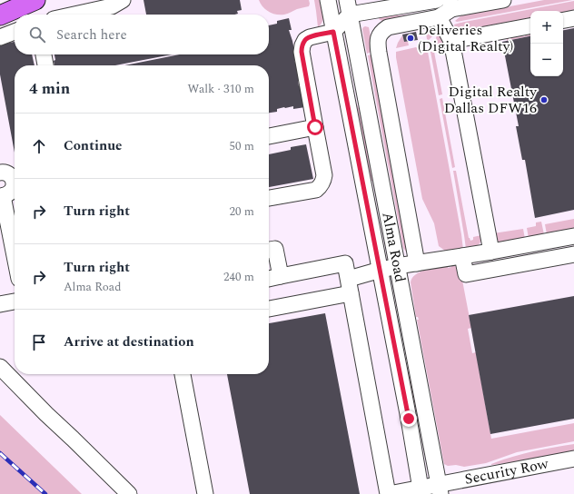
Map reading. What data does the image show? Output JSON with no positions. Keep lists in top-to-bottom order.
{
  "streets": {
    "street": ["Alma Road", "Security Row"]
  },
  "crossings": [
    ["Alma Road", "Security Row"]
  ],
  "places": ["Deliveries (Digital Realty)", "Digital Realty Dallas DFW16"],
  "page": {
    "map_buttons": ["+", "−"],
    "search": "Search here",
    "heading": ["4 min", "Walk · 310 m"],
    "list": [
      ["Continue", "50 m"],
      ["Turn right", "20 m"],
      ["Turn right", "Alma Road", "240 m"],
      "Arrive at destination"
    ]
  }
}
